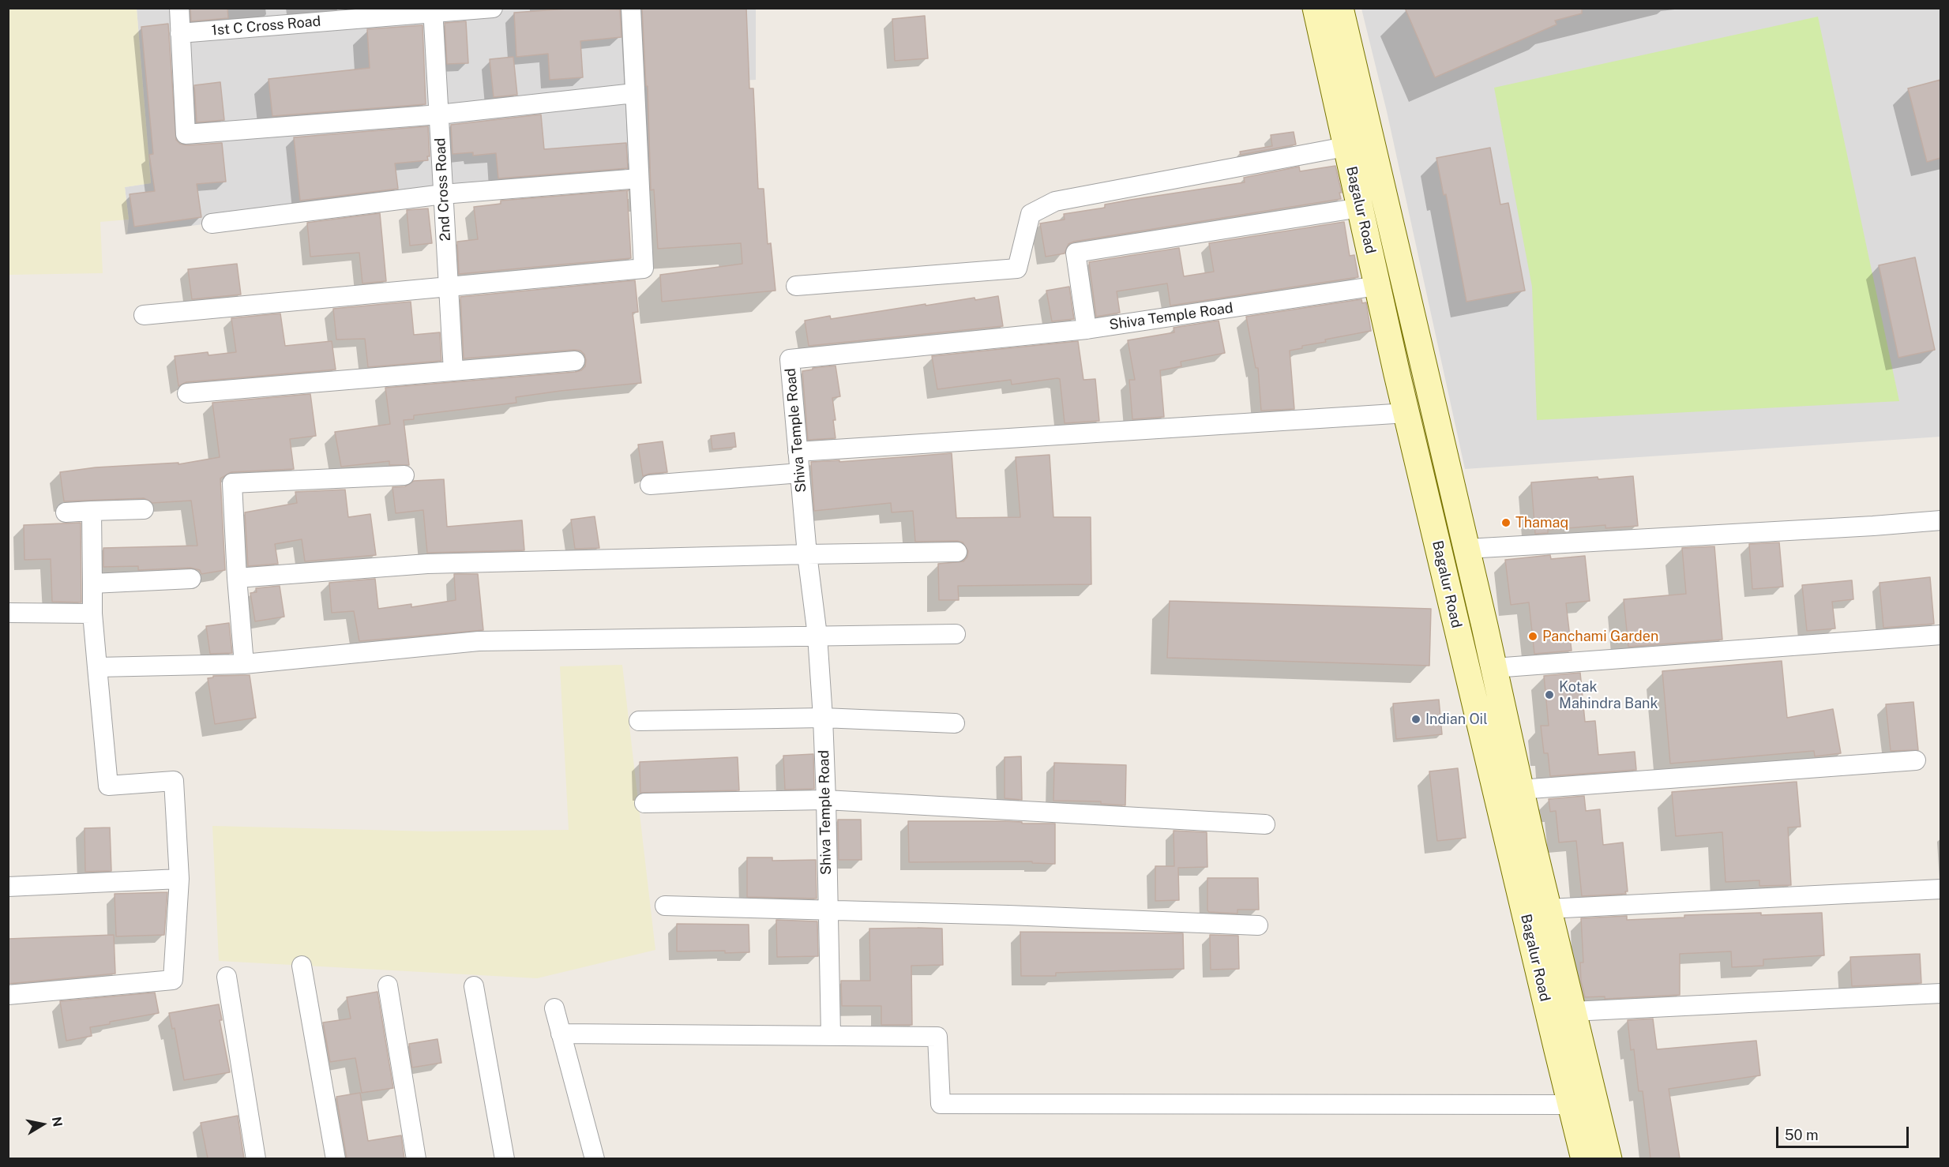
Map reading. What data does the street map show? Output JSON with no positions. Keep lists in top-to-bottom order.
{
  "streets": {
    "main road": ["Bagalur Road"],
    "street": ["1st C Cross Road", "2nd Cross Road", "Shiva Temple Road"]
  },
  "crossings": [
    ["1st C Cross Road", "2nd Cross Road"],
    ["Bagalur Road", "Shiva Temple Road"]
  ],
  "places": [
    "Thamaq",
    "Panchami Garden",
    "Kotak Mahindra Bank",
    "Indian Oil"
  ],
  "scale_bar": "50 m",
  "north": "right"
}
